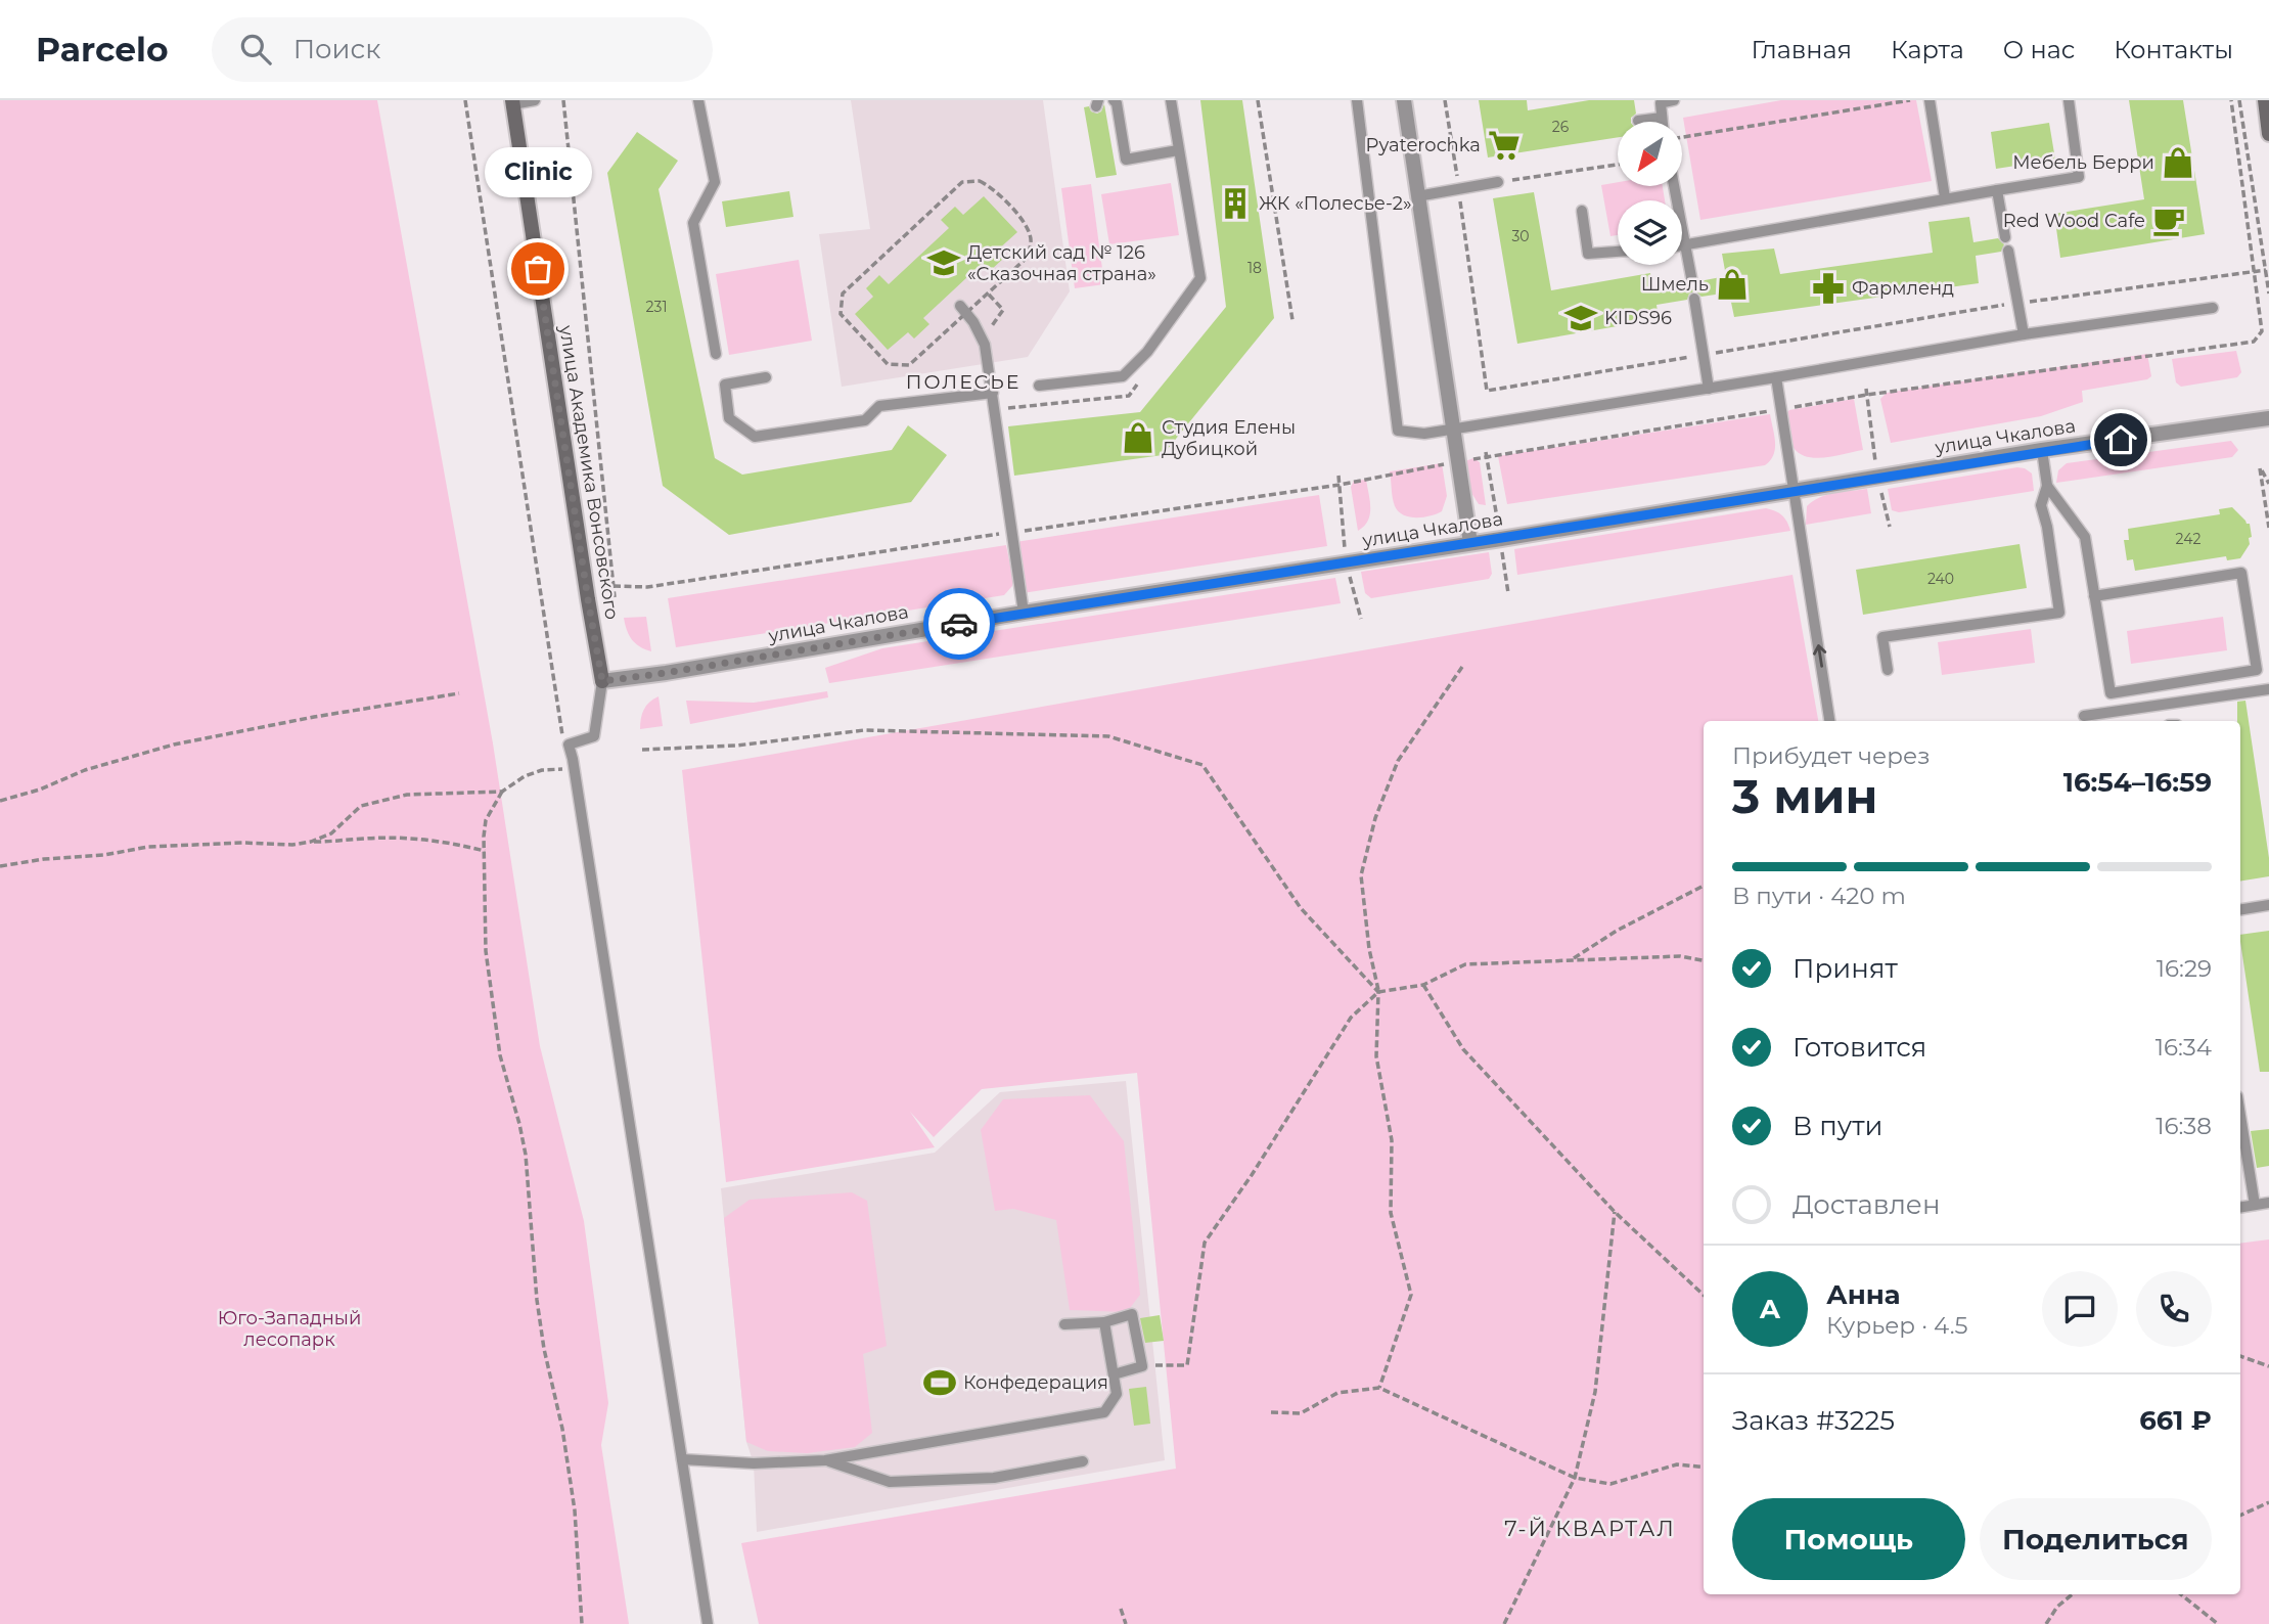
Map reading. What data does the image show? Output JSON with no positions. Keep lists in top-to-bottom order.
{
  "streets": {
    "street": ["улица Чкалова", "улица Академика Вонсовского"]
  },
  "crossings": [
    ["улица Чкалова", "улица Академика Вонсовского"]
  ],
  "districts": ["ПОЛЕСЬЕ", "7-Й КВАРТАЛ"],
  "parks": ["Юго-Западный лесопарк"],
  "places": {
    "supermarket": ["Pyaterochka"],
    "shop": ["Мебель Берри", "Шмель", "Студия Елены Дубицкой"],
    "building": ["ЖК «Полесье-2»"],
    "cafe": ["Red Wood Cafe"],
    "school or university": ["Детский сад № 126 «Сказочная страна»", "KIDS96"],
    "other": ["Clinic"],
    "pharmacy": ["Фармленд"],
    "sports": ["Конфедерация"]
  },
  "house_numbers": [
    "26",
    "30",
    "18",
    "231",
    "242",
    "240"
  ],
  "north": "bottom left",
  "page": {
    "header": "Parcelo",
    "search": "Поиск",
    "nav": [
      "Главная",
      "Карта",
      "О нас",
      "Контакты"
    ],
    "bubble": "Clinic",
    "heading": ["3 мин", "Прибудет через", "16:54–16:59"],
    "panel": [
      "Анна",
      "Курьер · 4.5",
      "Заказ #3225",
      "661 ₽"
    ],
    "bar": "В пути · 420 m",
    "list": [
      ["Принят", "16:29"],
      ["Готовится", "16:34"],
      ["В пути", "16:38"],
      "Доставлен"
    ],
    "round": "А",
    "buttons": ["Помощь", "Поделиться"]
  }
}
